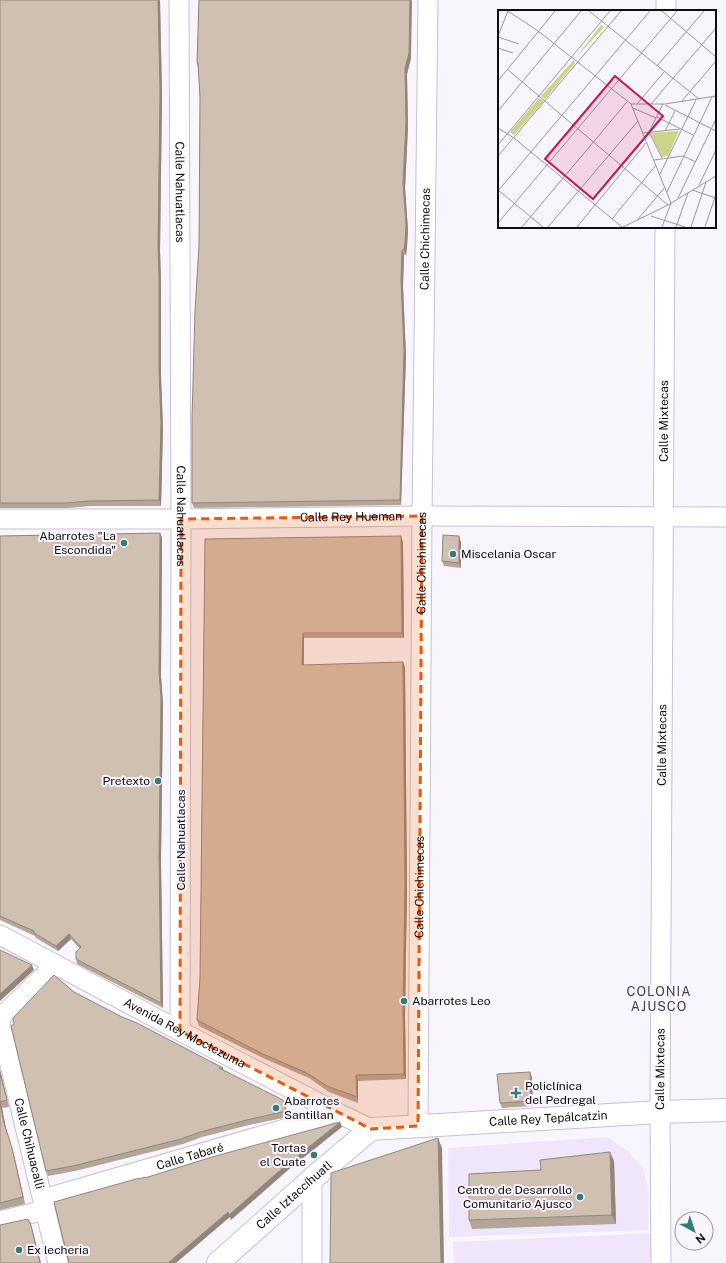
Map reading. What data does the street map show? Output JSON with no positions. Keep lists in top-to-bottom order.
{
  "streets": {
    "street": [
      "Calle Nahuatlacas",
      "Calle Chichimecas",
      "Calle Mixtecas",
      "Calle Rey Hueman",
      "Avenida Rey Moctezuma",
      "Calle Rey Tepálcatzin",
      "Calle Chihuacalli",
      "Calle Tabaré",
      "Calle Iztaccíhuatl"
    ]
  },
  "crossings": [
    ["Calle Nahuatlacas", "Calle Rey Hueman"],
    ["Calle Nahuatlacas", "Avenida Rey Moctezuma"],
    ["Calle Chichimecas", "Calle Rey Hueman"],
    ["Calle Chichimecas", "Calle Rey Tepálcatzin"],
    ["Calle Mixtecas", "Calle Rey Hueman"],
    ["Calle Mixtecas", "Calle Rey Tepálcatzin"],
    ["Avenida Rey Moctezuma", "Calle Rey Tepálcatzin"],
    ["Avenida Rey Moctezuma", "Calle Tabaré"],
    ["Avenida Rey Moctezuma", "Calle Iztaccíhuatl"],
    ["Calle Rey Tepálcatzin", "Calle Iztaccíhuatl"],
    ["Calle Chihuacalli", "Calle Tabaré"]
  ],
  "districts": ["COLONIA AJUSCO"],
  "places": {
    "other": [
      "Abarrotes \"La Escondida\"",
      "Miscelania Oscar",
      "Pretexto",
      "Abarrotes Leo",
      "Abarrotes Santillan",
      "Tortas el Cuate",
      "Centro de Desarrollo Comunitario Ajusco",
      "Ex lecheria"
    ],
    "health": ["Policlínica del Pedregal"]
  },
  "north": "bottom right"
}
